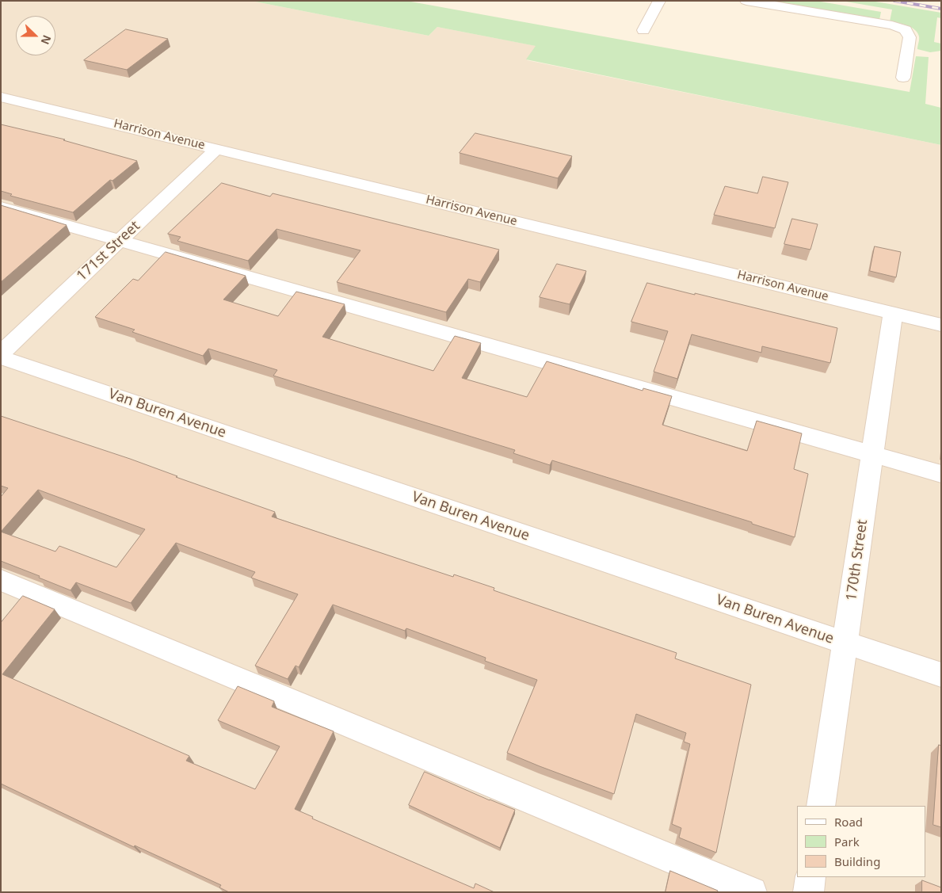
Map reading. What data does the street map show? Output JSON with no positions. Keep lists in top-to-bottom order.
{
  "streets": {
    "street": [
      "Harrison Avenue",
      "171st Street",
      "Van Buren Avenue",
      "170th Street"
    ]
  },
  "crossings": [
    ["Harrison Avenue", "171st Street"],
    ["Harrison Avenue", "170th Street"],
    ["Van Buren Avenue", "170th Street"]
  ],
  "legend": ["Road", "Park", "Building"],
  "north": "right"
}
